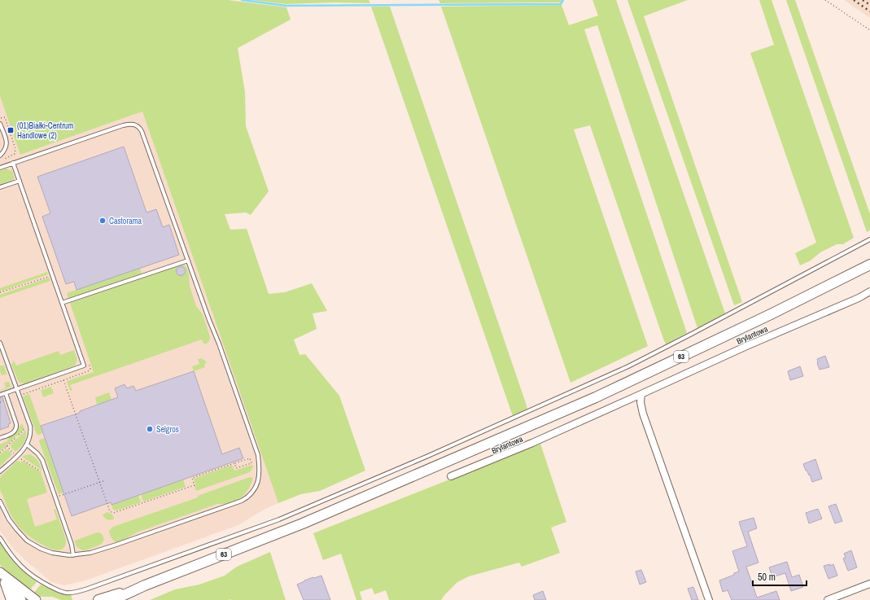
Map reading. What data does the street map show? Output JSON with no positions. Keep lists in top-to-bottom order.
{
  "streets": {
    "main road": ["63"],
    "street": ["Brylantowa"]
  },
  "places": {
    "transit": ["(01)Białki-Centrum Handlowe (2)"],
    "other": ["Castorama", "Selgros"]
  },
  "scale_bar": "50 m"
}
